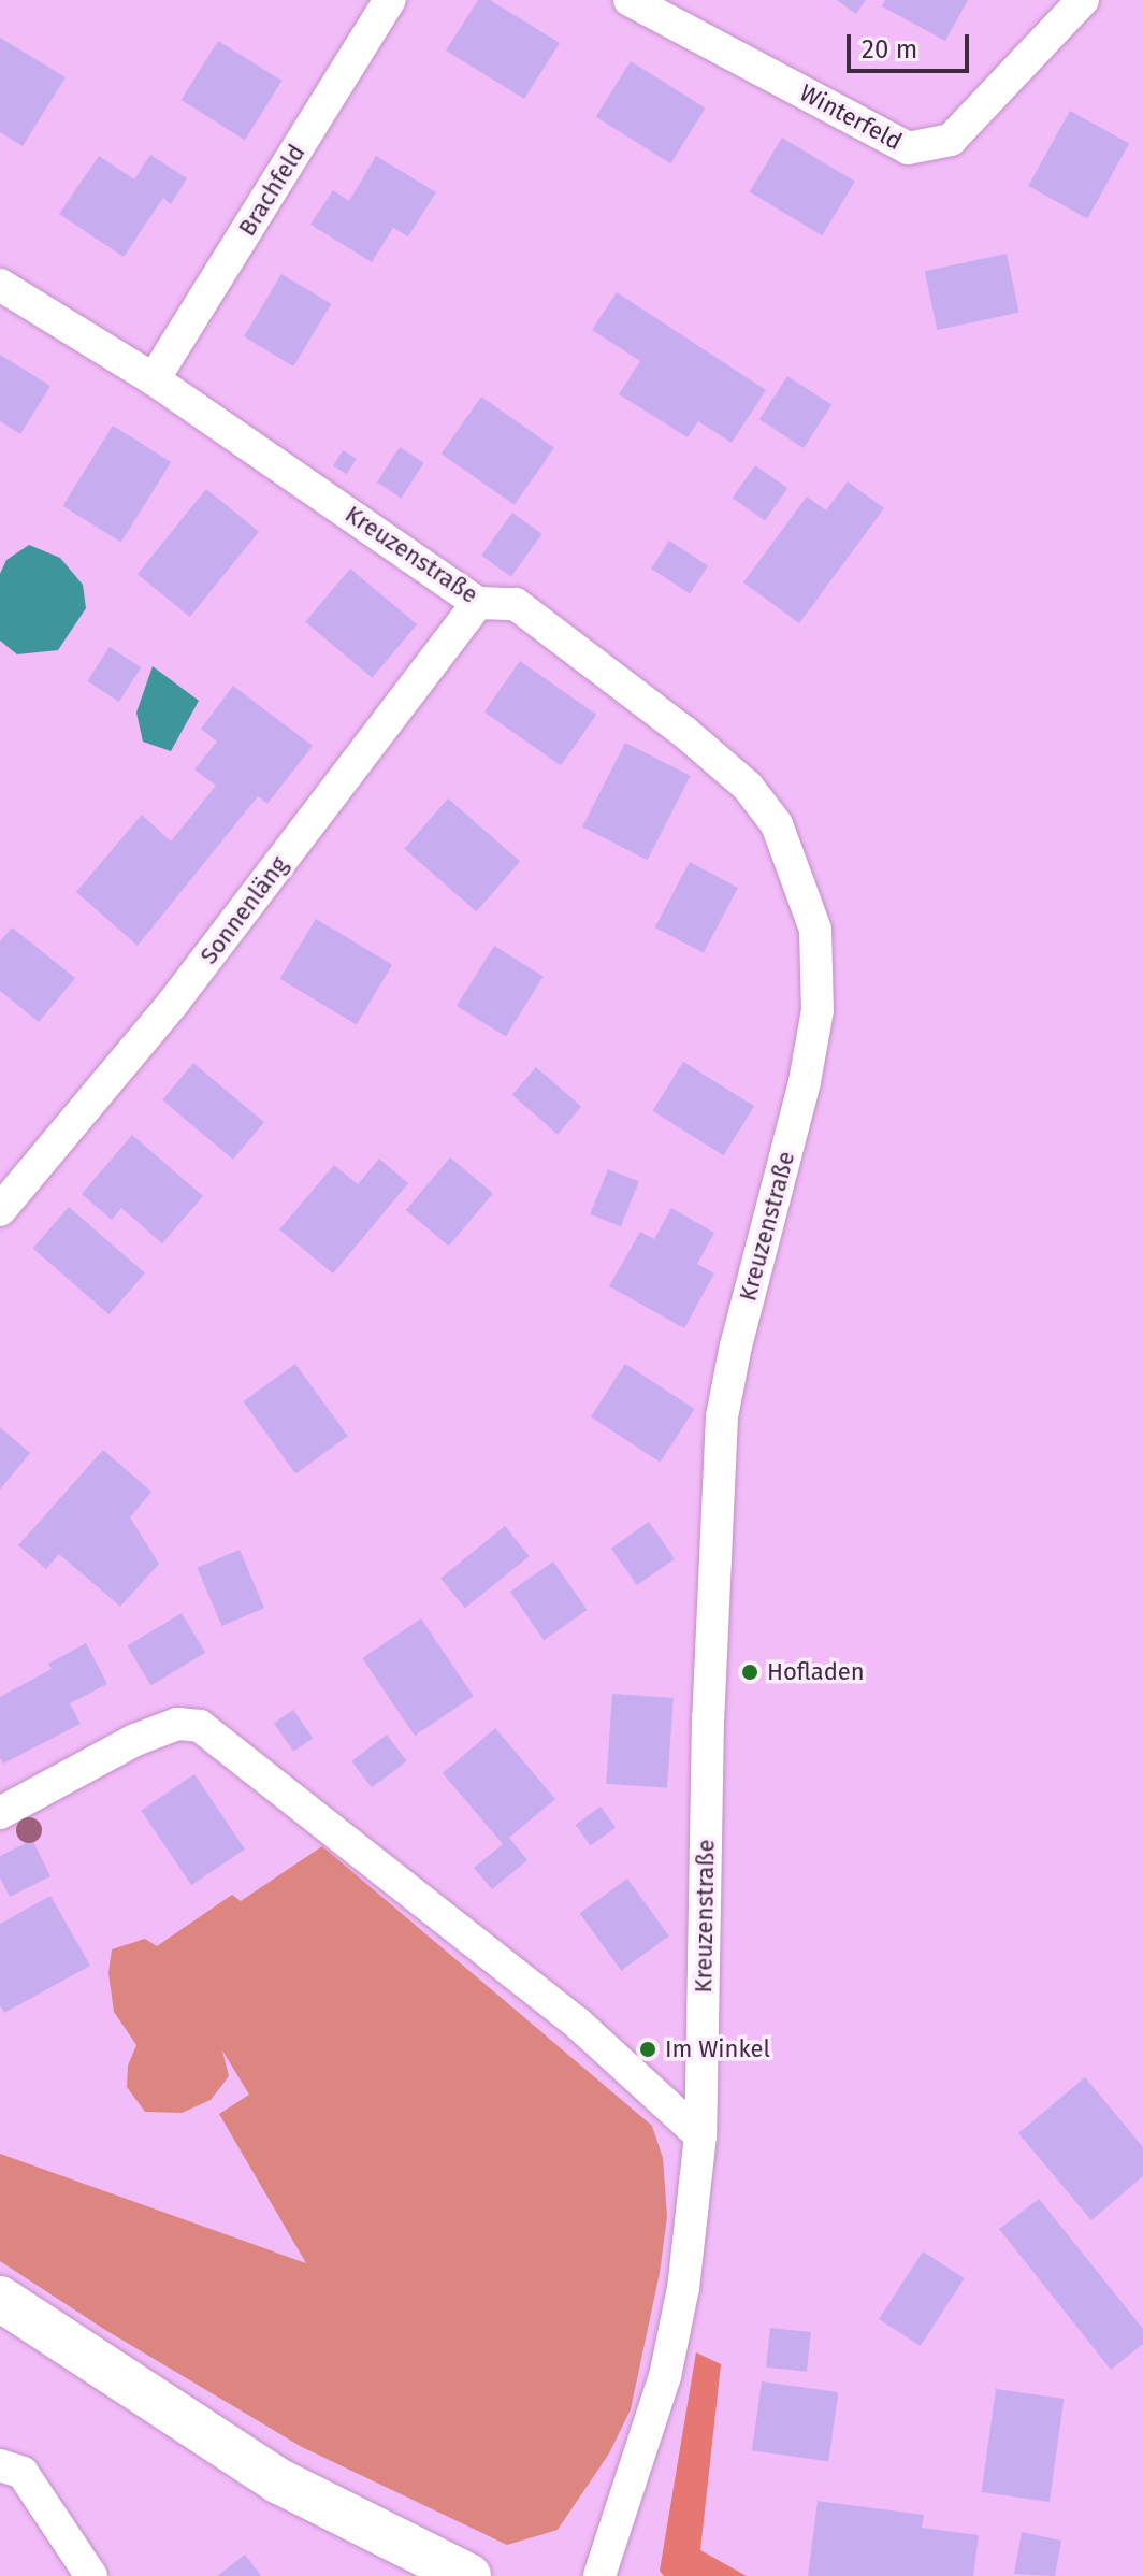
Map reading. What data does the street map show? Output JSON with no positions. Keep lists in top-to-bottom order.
{
  "streets": {
    "street": [
      "Winterfeld",
      "Brachfeld",
      "Kreuzenstraße",
      "Sonnenläng"
    ]
  },
  "crossings": [
    ["Brachfeld", "Kreuzenstraße"],
    ["Kreuzenstraße", "Sonnenläng"]
  ],
  "places": ["Hofladen", "Im Winkel"],
  "scale_bar": "20 m"
}
